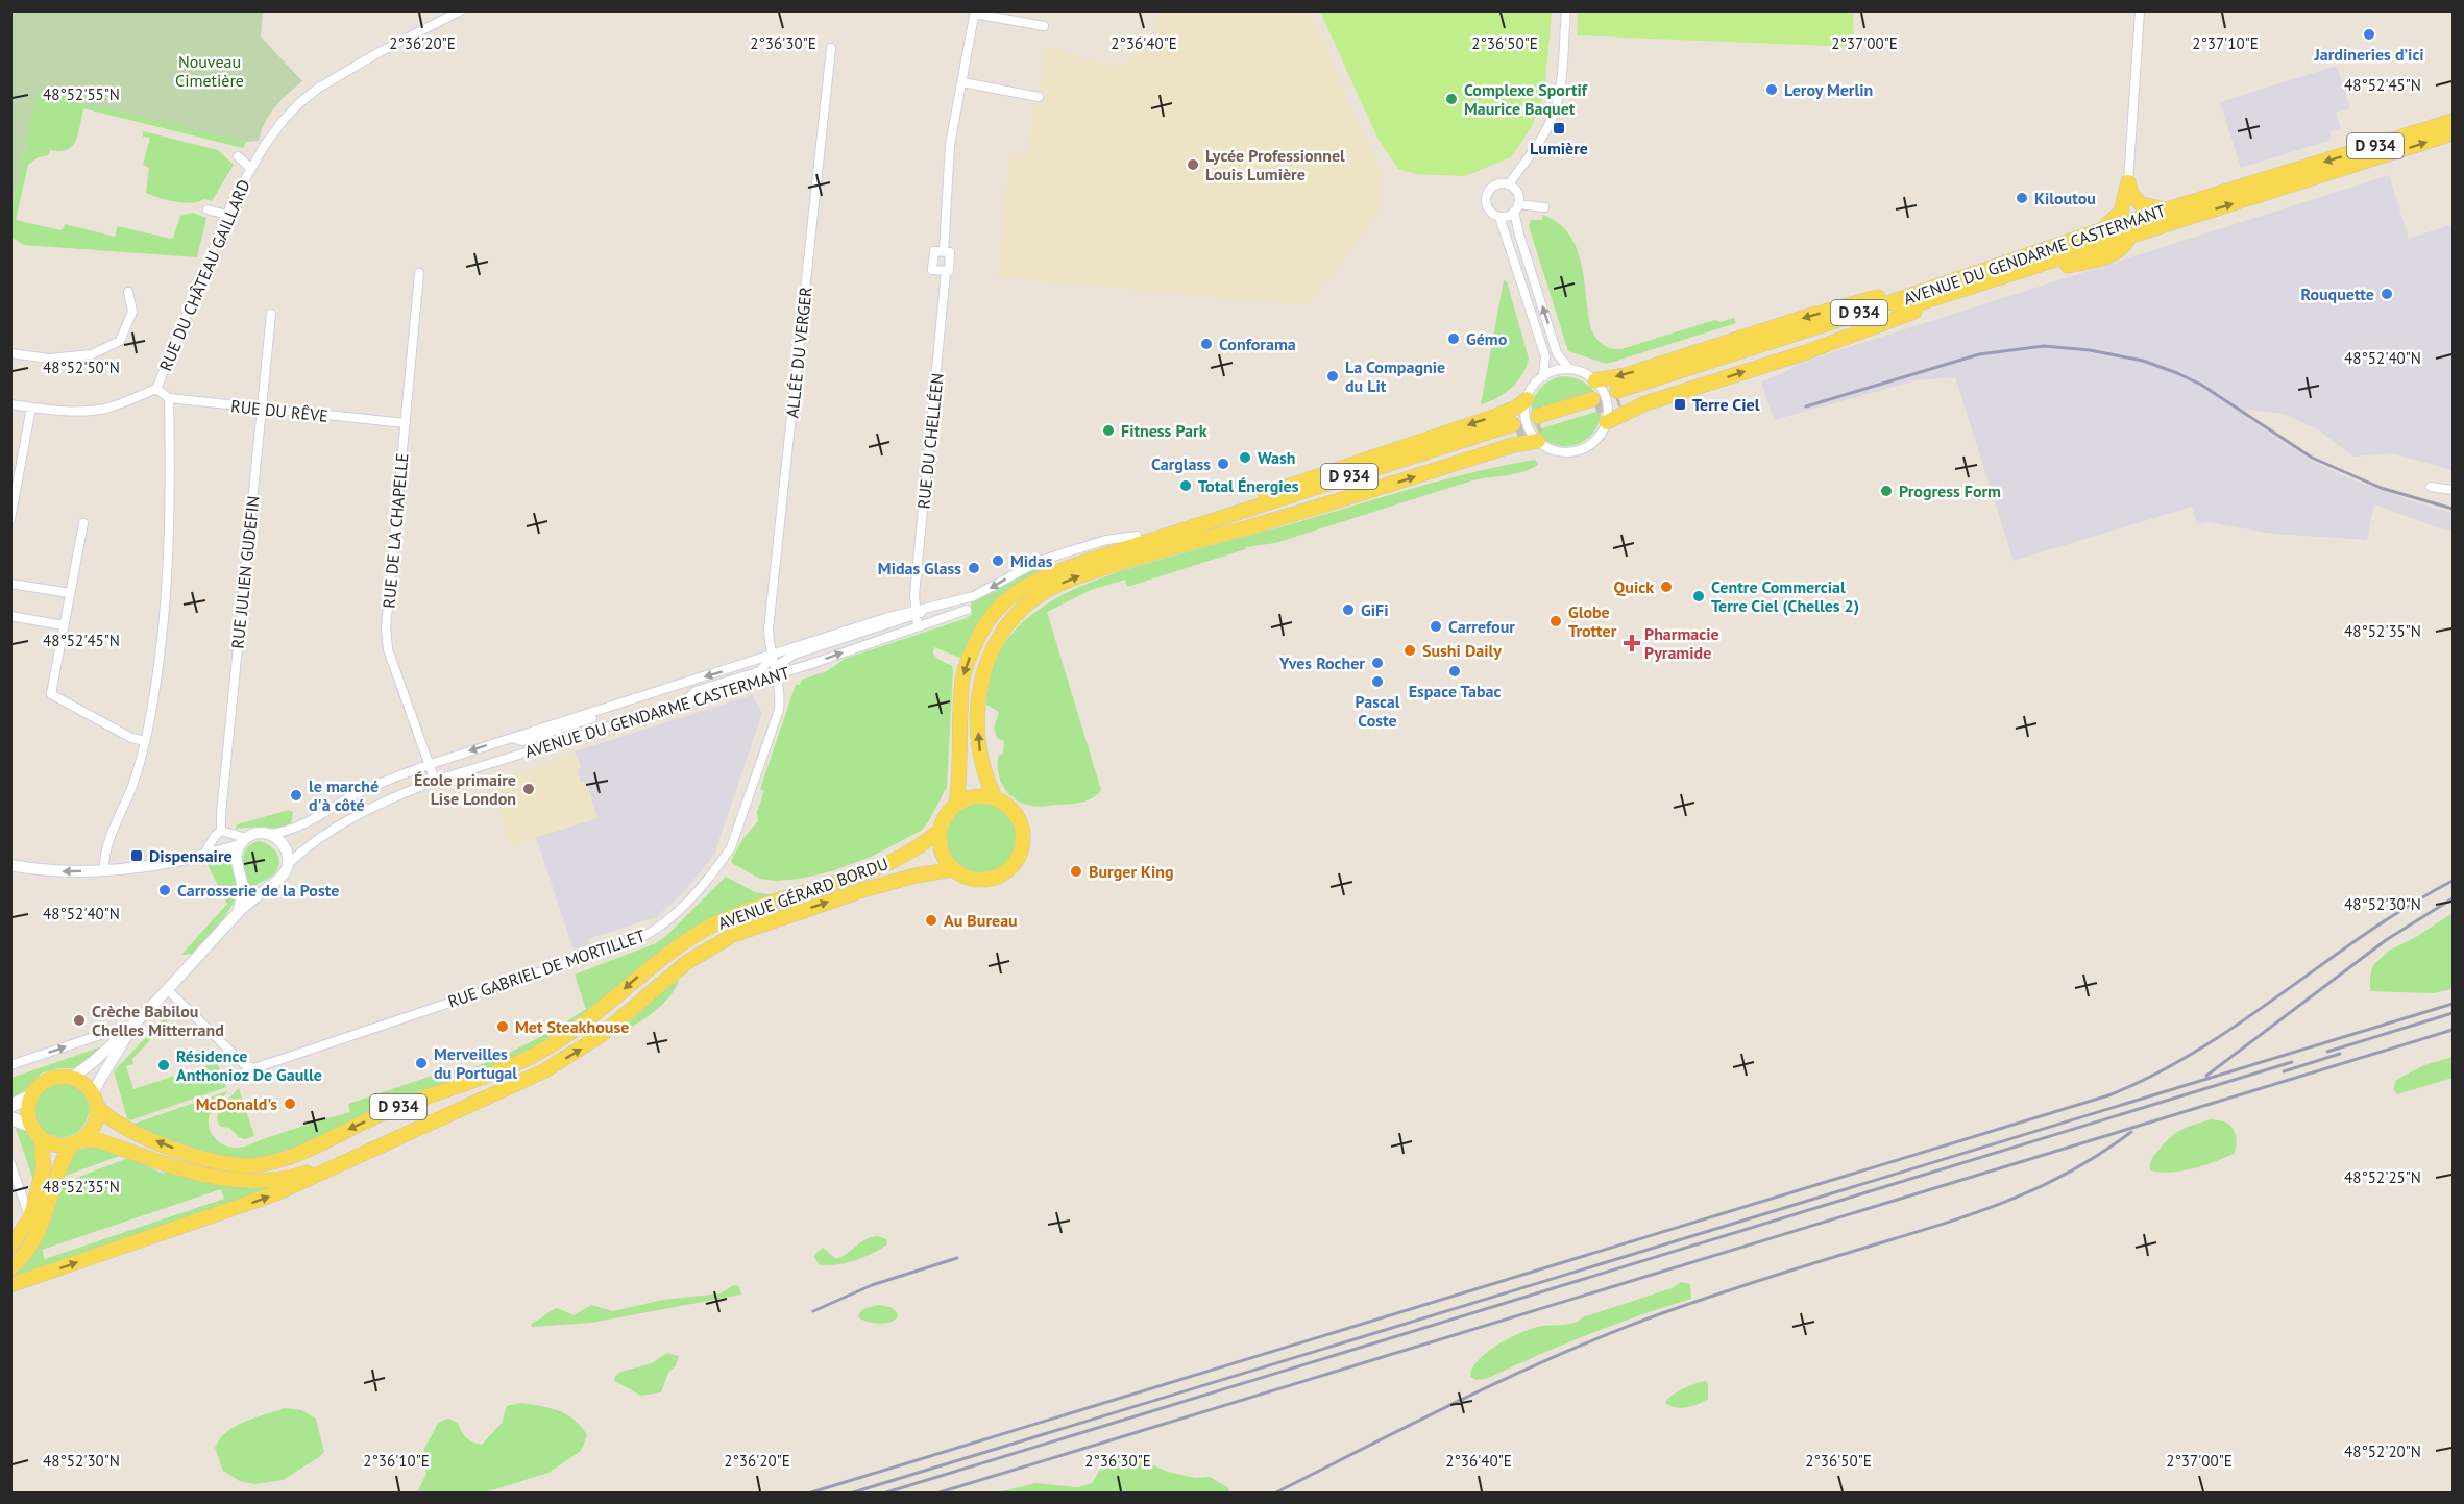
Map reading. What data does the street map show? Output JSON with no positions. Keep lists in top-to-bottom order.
{
  "streets": {
    "main road": ["D 934", "AVENUE DU GENDARME CASTERMANT", "AVENUE GÉRARD BORDU"],
    "street": [
      "RUE DU CHÂTEAU GAILLARD",
      "ALLÉE DU VERGER",
      "RUE DU RÊVE",
      "RUE DU CHELLÉEN",
      "RUE DE LA CHAPELLE",
      "RUE JULIEN GUDEFIN",
      "RUE GABRIEL DE MORTILLET"
    ]
  },
  "crossings": [
    ["D 934", "AVENUE GÉRARD BORDU"],
    ["AVENUE DU GENDARME CASTERMANT", "ALLÉE DU VERGER"],
    ["AVENUE DU GENDARME CASTERMANT", "RUE DU CHELLÉEN"],
    ["AVENUE DU GENDARME CASTERMANT", "RUE DE LA CHAPELLE"],
    ["AVENUE DU GENDARME CASTERMANT", "RUE GABRIEL DE MORTILLET"],
    ["RUE DU CHÂTEAU GAILLARD", "RUE DU RÊVE"],
    ["ALLÉE DU VERGER", "RUE GABRIEL DE MORTILLET"],
    ["RUE DU RÊVE", "RUE DE LA CHAPELLE"],
    ["RUE DU RÊVE", "RUE JULIEN GUDEFIN"]
  ],
  "parks": ["Nouveau Cimetière"],
  "places": {
    "other": [
      "Jardineries d’ici",
      "Leroy Merlin",
      "Complexe Sportif Maurice Baquet",
      "Lycée Professionnel Louis Lumière",
      "Kiloutou",
      "Rouquette",
      "Gémo",
      "Conforama",
      "La Compagnie du Lit",
      "Fitness Park",
      "Wash",
      "Carglass",
      "Total Énergies",
      "Progress Form",
      "Midas",
      "Midas Glass",
      "Quick",
      "Centre Commercial Terre Ciel (Chelles 2)",
      "GiFi",
      "Globe Trotter",
      "Carrefour",
      "Sushi Daily",
      "Yves Rocher",
      "Espace Tabac",
      "Pascal Coste",
      "École primaire Lise London",
      "le marché d'à côté",
      "Burger King",
      "Carrosserie de la Poste",
      "Au Bureau",
      "Crèche Babilou Chelles Mitterrand",
      "Met Steakhouse",
      "Merveilles du Portugal",
      "Résidence Anthonioz De Gaulle",
      "McDonald's"
    ],
    "transit": ["Lumière", "Terre Ciel", "Dispensaire"],
    "health": ["Pharmacie Pyramide"]
  },
  "coordinates": [
    "2°36'20\"E",
    "2°36'30\"E",
    "2°36'40\"E",
    "2°36'50\"E",
    "2°37'00\"E",
    "2°37'10\"E",
    "48°52'45\"N",
    "48°52'55\"N",
    "48°52'40\"N",
    "48°52'50\"N",
    "48°52'35\"N",
    "48°52'30\"N",
    "48°52'25\"N",
    "48°52'20\"N",
    "2°36'10\"E"
  ]
}
